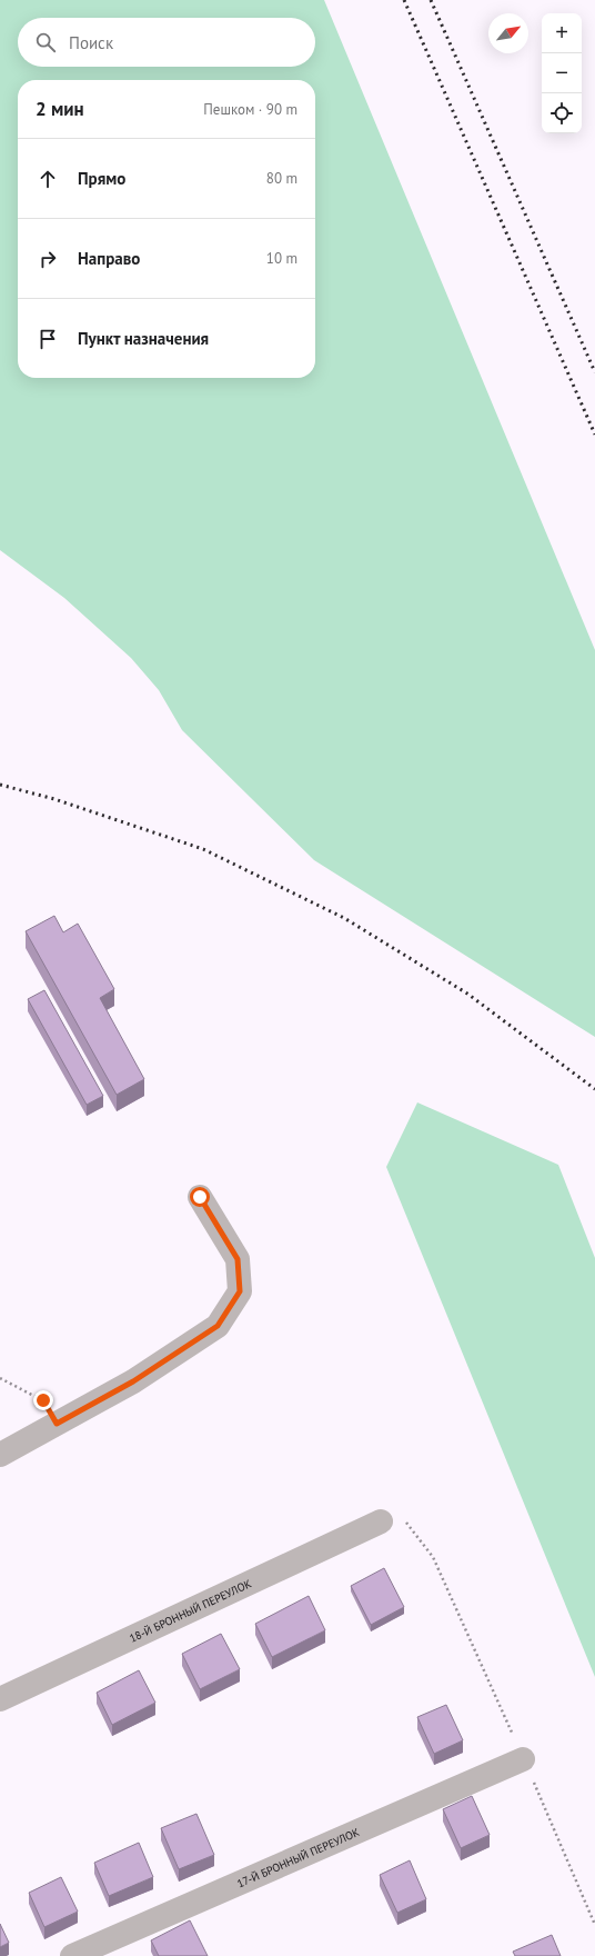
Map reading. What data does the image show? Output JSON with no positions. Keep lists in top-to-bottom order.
{
  "streets": {
    "street": ["18-Й БРОННЫЙ ПЕРЕУЛОК", "17-Й БРОННЫЙ ПЕРЕУЛОК"]
  },
  "north": "top right",
  "page": {
    "map_buttons": ["+", "−"],
    "search": "Поиск",
    "heading": ["2 мин", "Пешком · 90 m"],
    "list": [
      ["Прямо", "80 m"],
      ["Направо", "10 m"],
      "Пункт назначения"
    ]
  }
}
